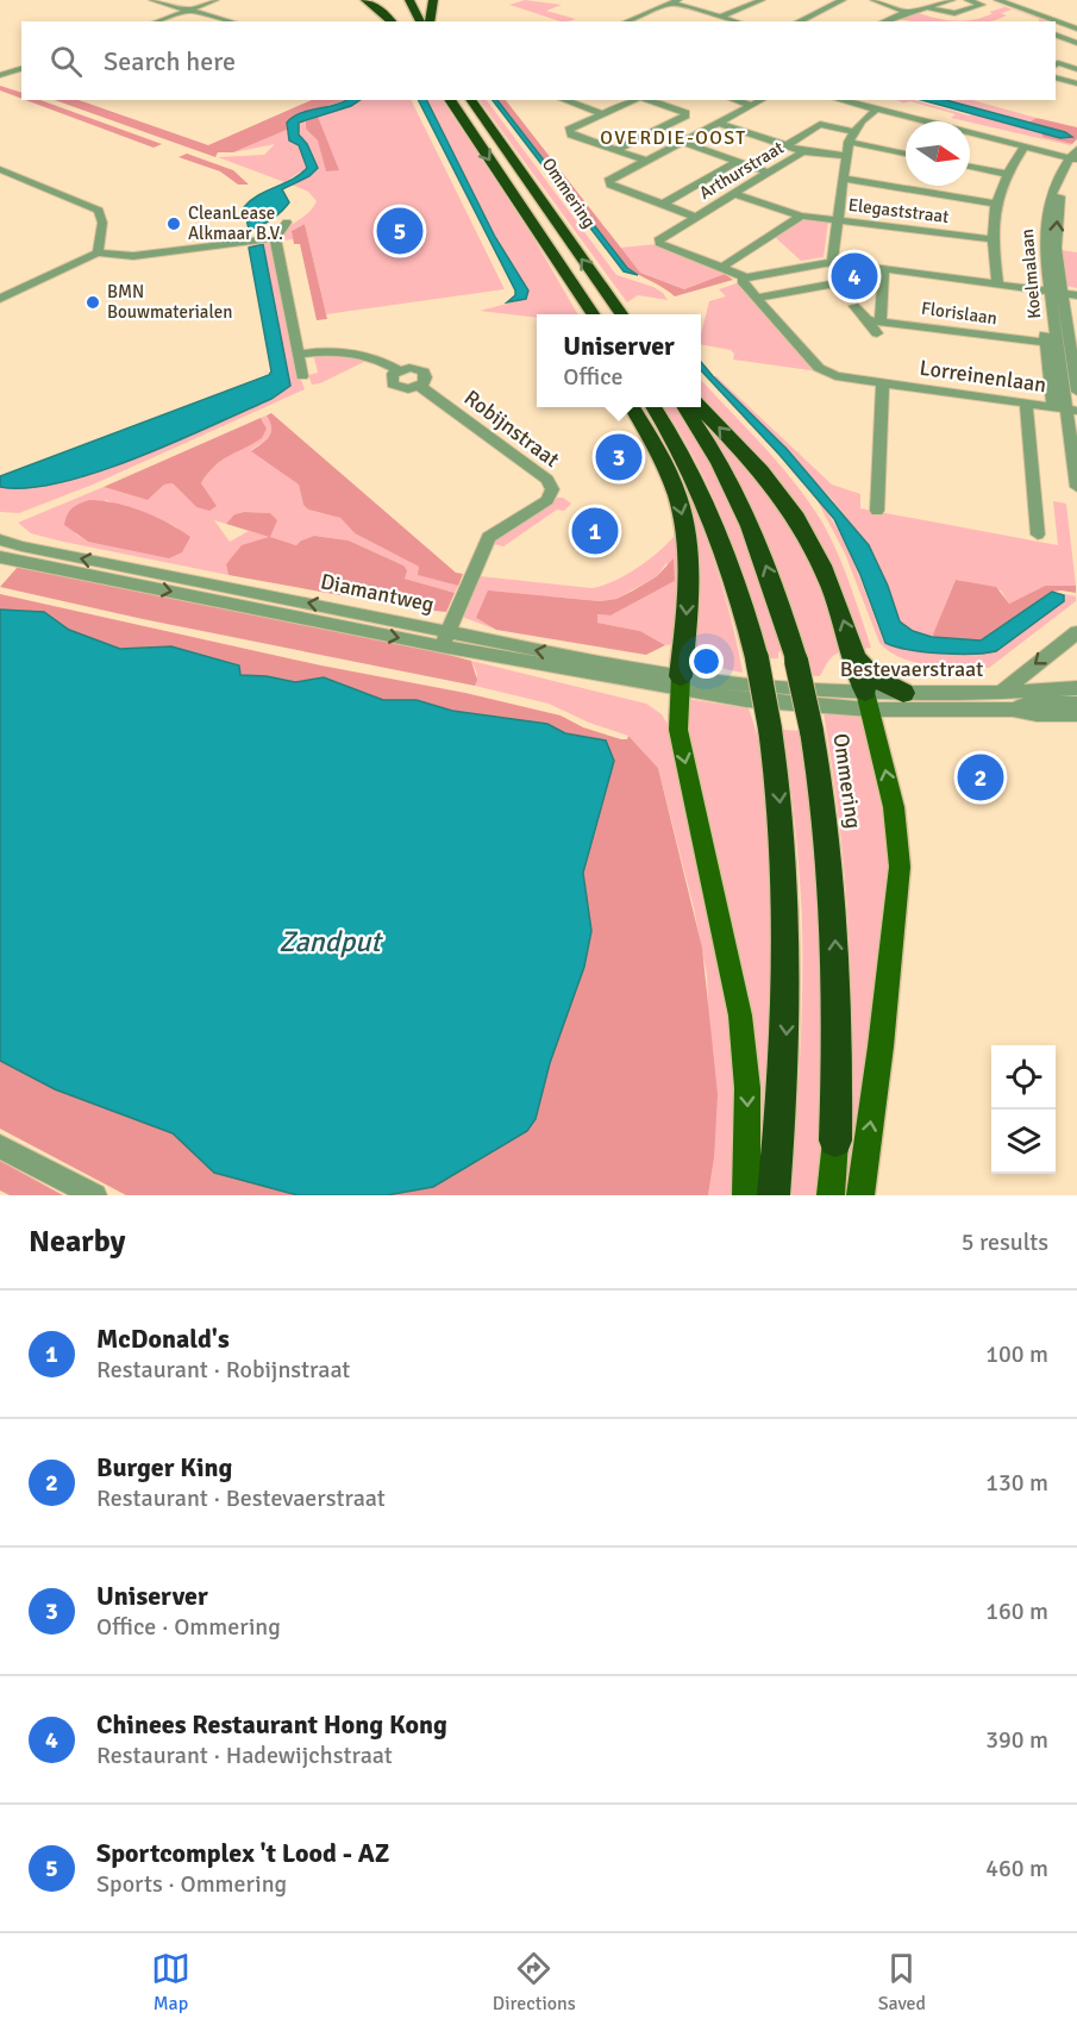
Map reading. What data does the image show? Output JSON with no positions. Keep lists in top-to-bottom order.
{
  "streets": {
    "highway": ["Ommering"],
    "street": [
      "Arthurstraat",
      "Elegaststraat",
      "Koelmalaan",
      "Florislaan",
      "Lorreinenlaan",
      "Robijnstraat",
      "Diamantweg",
      "Bestevaerstraat"
    ]
  },
  "crossings": [
    ["Arthurstraat", "Elegaststraat"],
    ["Koelmalaan", "Florislaan"],
    ["Koelmalaan", "Lorreinenlaan"],
    ["Robijnstraat", "Diamantweg"],
    ["Diamantweg", "Bestevaerstraat"]
  ],
  "districts": ["OVERDIE-OOST"],
  "water": ["Zandput"],
  "places": ["CleanLease Alkmaar B.V.", "BMN Bouwmaterialen"],
  "north": "right",
  "page": {
    "search": "Search here",
    "pins": [
      "5",
      "4",
      "3",
      "1",
      "2"
    ],
    "popup": ["Uniserver", "Office"],
    "heading": ["Nearby", "5 results"],
    "list": [
      {
        "mark": "1",
        "name": "McDonald's",
        "note": "Restaurant · Robijnstraat",
        "value": "100 m"
      },
      {
        "mark": "2",
        "name": "Burger King",
        "note": "Restaurant · Bestevaerstraat",
        "value": "130 m"
      },
      {
        "mark": "3",
        "name": "Uniserver",
        "note": "Office · Ommering",
        "value": "160 m"
      },
      {
        "mark": "4",
        "name": "Chinees Restaurant Hong Kong",
        "note": "Restaurant · Hadewijchstraat",
        "value": "390 m"
      },
      {
        "mark": "5",
        "name": "Sportcomplex 't Lood - AZ",
        "note": "Sports · Ommering",
        "value": "460 m"
      }
    ],
    "nav": ["Map", "Directions", "Saved"]
  }
}
